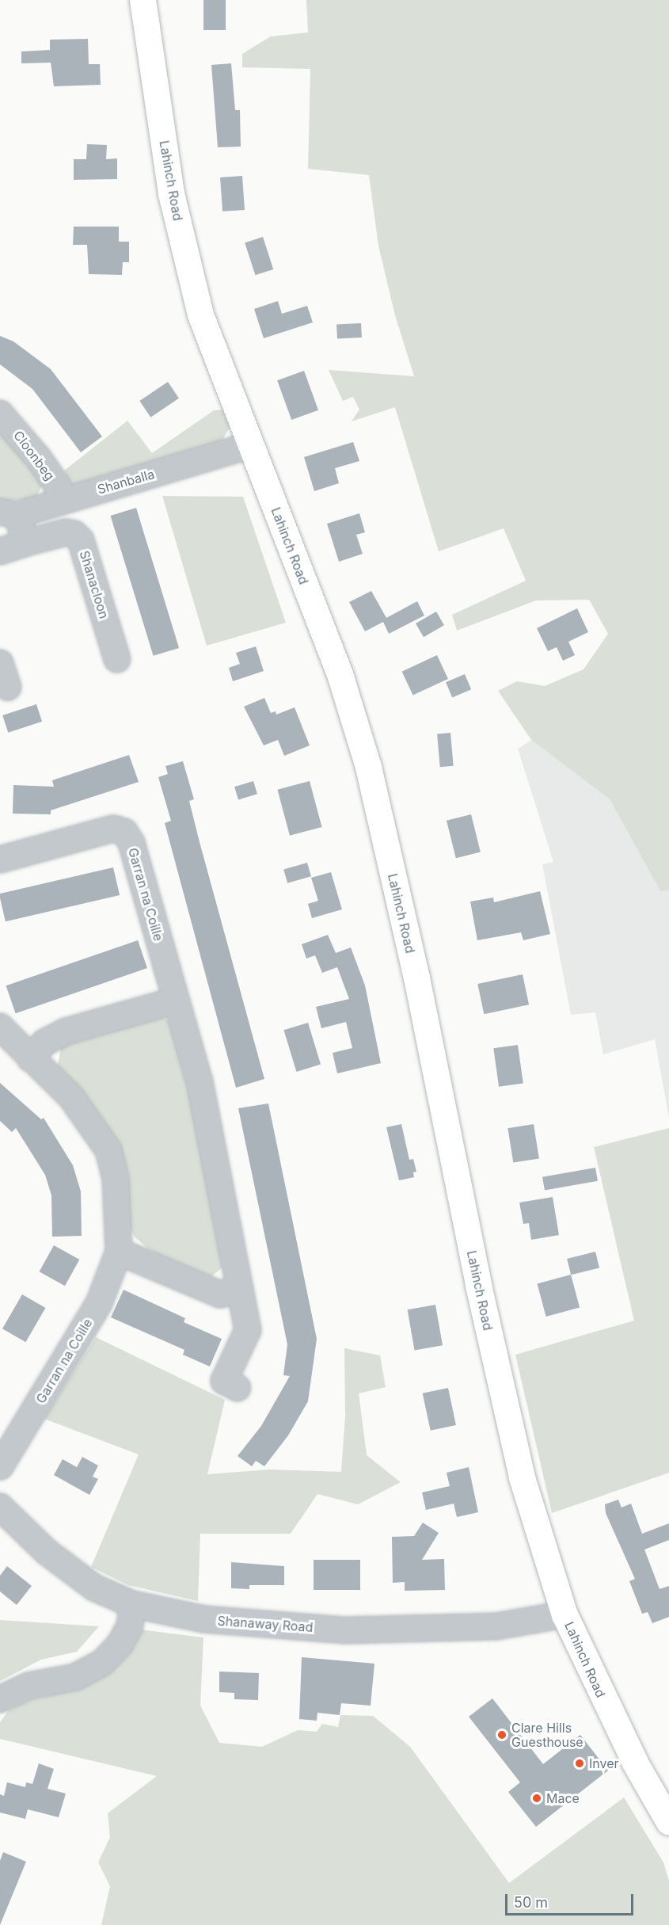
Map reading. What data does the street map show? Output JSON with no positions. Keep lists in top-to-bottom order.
{
  "streets": {
    "main road": ["Lahinch Road"],
    "street": [
      "Cloonbeg",
      "Shanballa",
      "Shanacloon",
      "Garran na Coille",
      "Shanaway Road"
    ]
  },
  "crossings": [
    ["Lahinch Road", "Shanballa"],
    ["Lahinch Road", "Shanaway Road"],
    ["Cloonbeg", "Shanballa"]
  ],
  "places": ["Clare Hills Guesthouse", "Inver", "Mace"],
  "scale_bar": "50 m"
}
